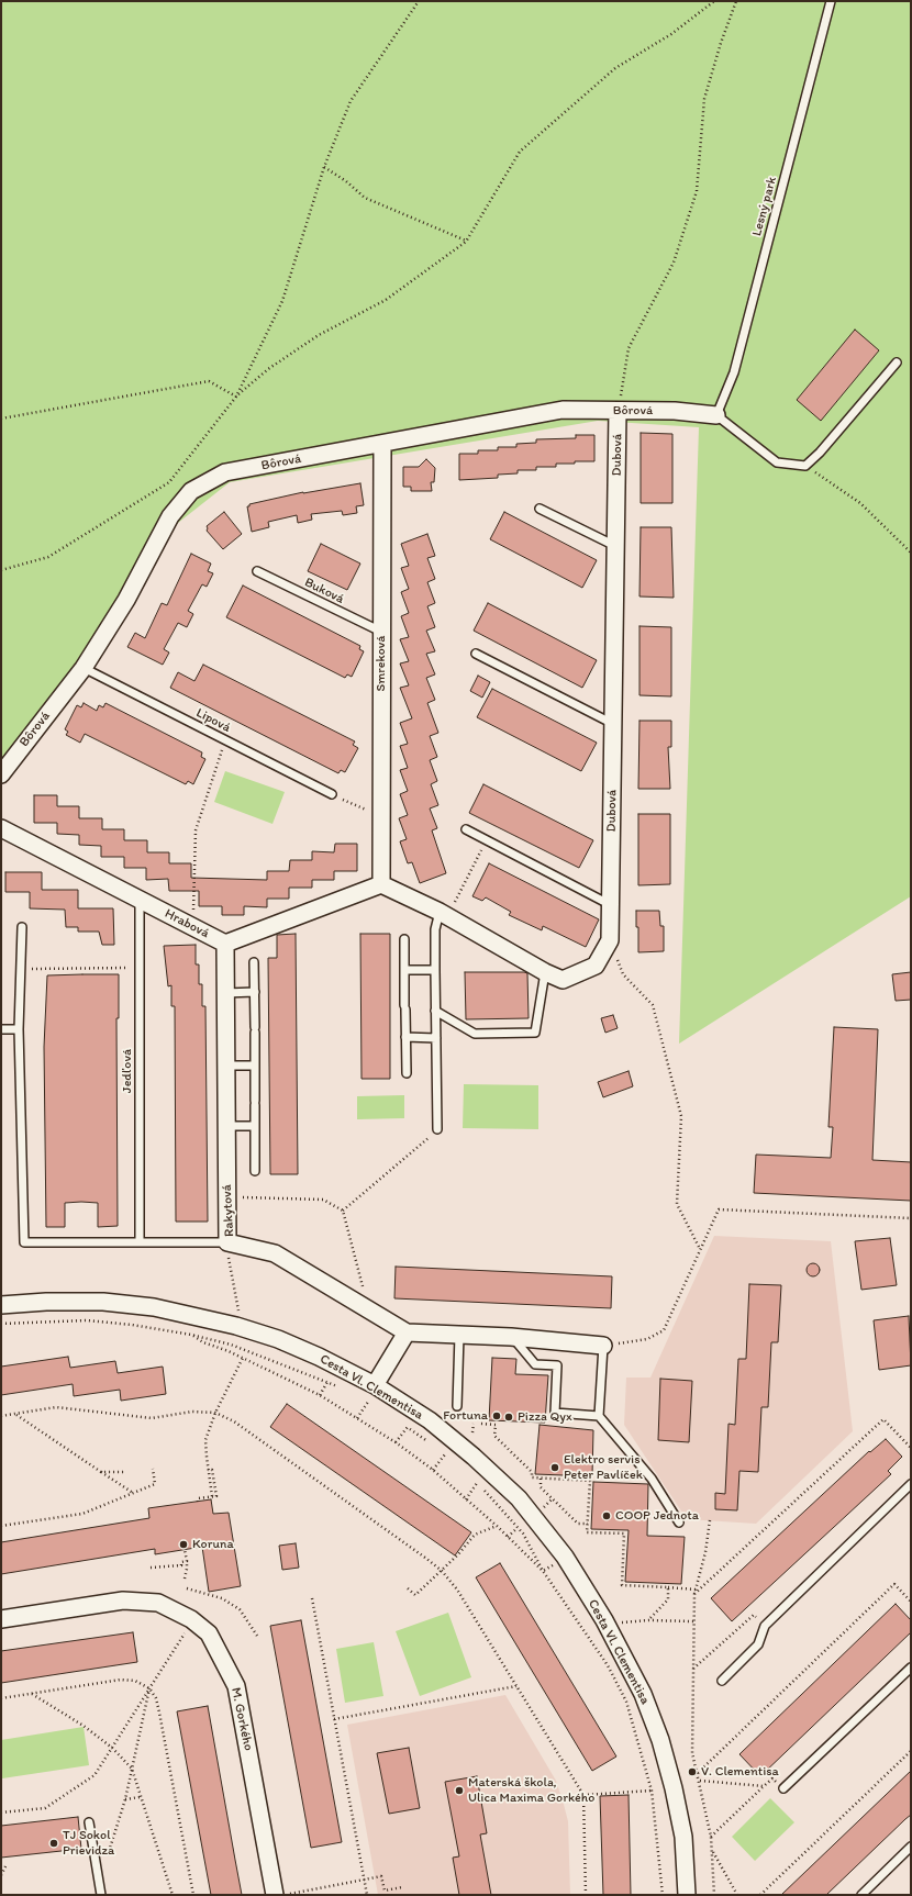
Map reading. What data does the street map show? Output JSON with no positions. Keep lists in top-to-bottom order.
{
  "streets": {
    "street": [
      "Bôrová",
      "Dubová",
      "Smreková",
      "Hrabová",
      "Rakytová",
      "Cesta Vl. Clementisa",
      "M. Gorkého"
    ],
    "lane": [
      "Lesný park",
      "Buková",
      "Lipová",
      "Jedľová"
    ]
  },
  "crossings": [
    ["Lesný park", "Bôrová"],
    ["Bôrová", "Dubová"],
    ["Bôrová", "Smreková"],
    ["Bôrová", "Lipová"],
    ["Dubová", "Smreková"],
    ["Dubová", "Hrabová"],
    ["Buková", "Smreková"],
    ["Smreková", "Hrabová"],
    ["Hrabová", "Jedľová"],
    ["Hrabová", "Rakytová"]
  ],
  "places": [
    "Fortuna",
    "Pizza Qyx",
    "Elektro servis Peter Pavlíček",
    "COOP Jednota",
    "Koruna",
    "V. Clementisa",
    "Materská škola, Ulica Maxima Gorkého",
    "TJ Sokol Prievidza"
  ]
}
